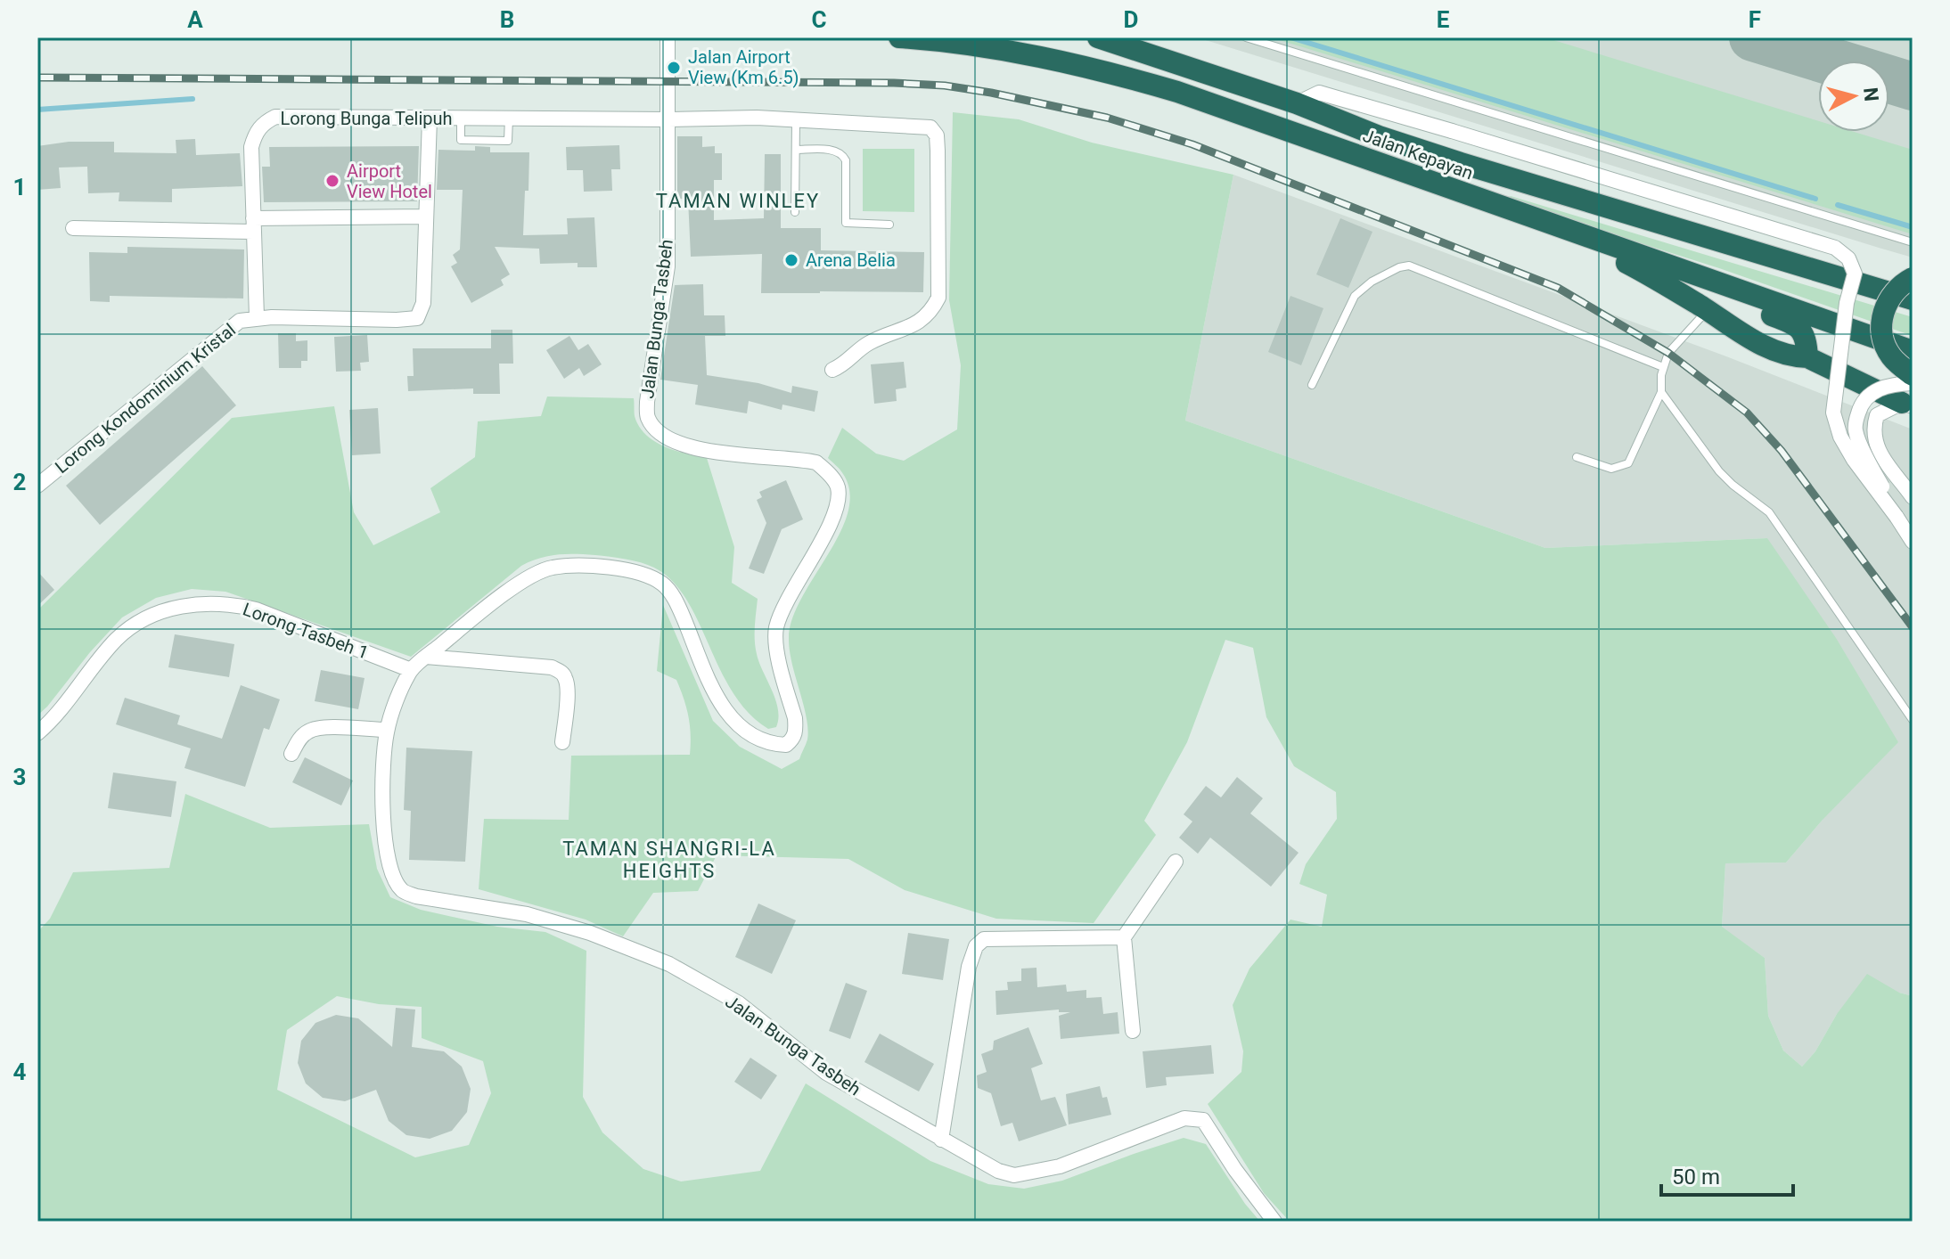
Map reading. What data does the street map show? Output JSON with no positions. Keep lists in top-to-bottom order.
{
  "streets": {
    "highway": ["Jalan Kepayan"],
    "street": [
      "Lorong Bunga Telipuh",
      "Jalan Bunga Tasbeh",
      "Lorong Kondominium Kristal",
      "Lorong Tasbeh 1"
    ]
  },
  "crossings": [
    ["Lorong Bunga Telipuh", "Jalan Bunga Tasbeh"],
    ["Lorong Bunga Telipuh", "Lorong Kondominium Kristal"],
    ["Jalan Bunga Tasbeh", "Lorong Tasbeh 1"]
  ],
  "districts": ["TAMAN WINLEY", "TAMAN SHANGRI-LA HEIGHTS"],
  "places": ["Jalan Airport View (Km 6.5)", "Airport View Hotel", "Arena Belia"],
  "scale_bar": "50 m",
  "north": "right",
  "grid": {
    "columns": [
      "A",
      "B",
      "C",
      "D",
      "E",
      "F"
    ],
    "rows": [
      "1",
      "2",
      "3",
      "4"
    ]
  }
}
